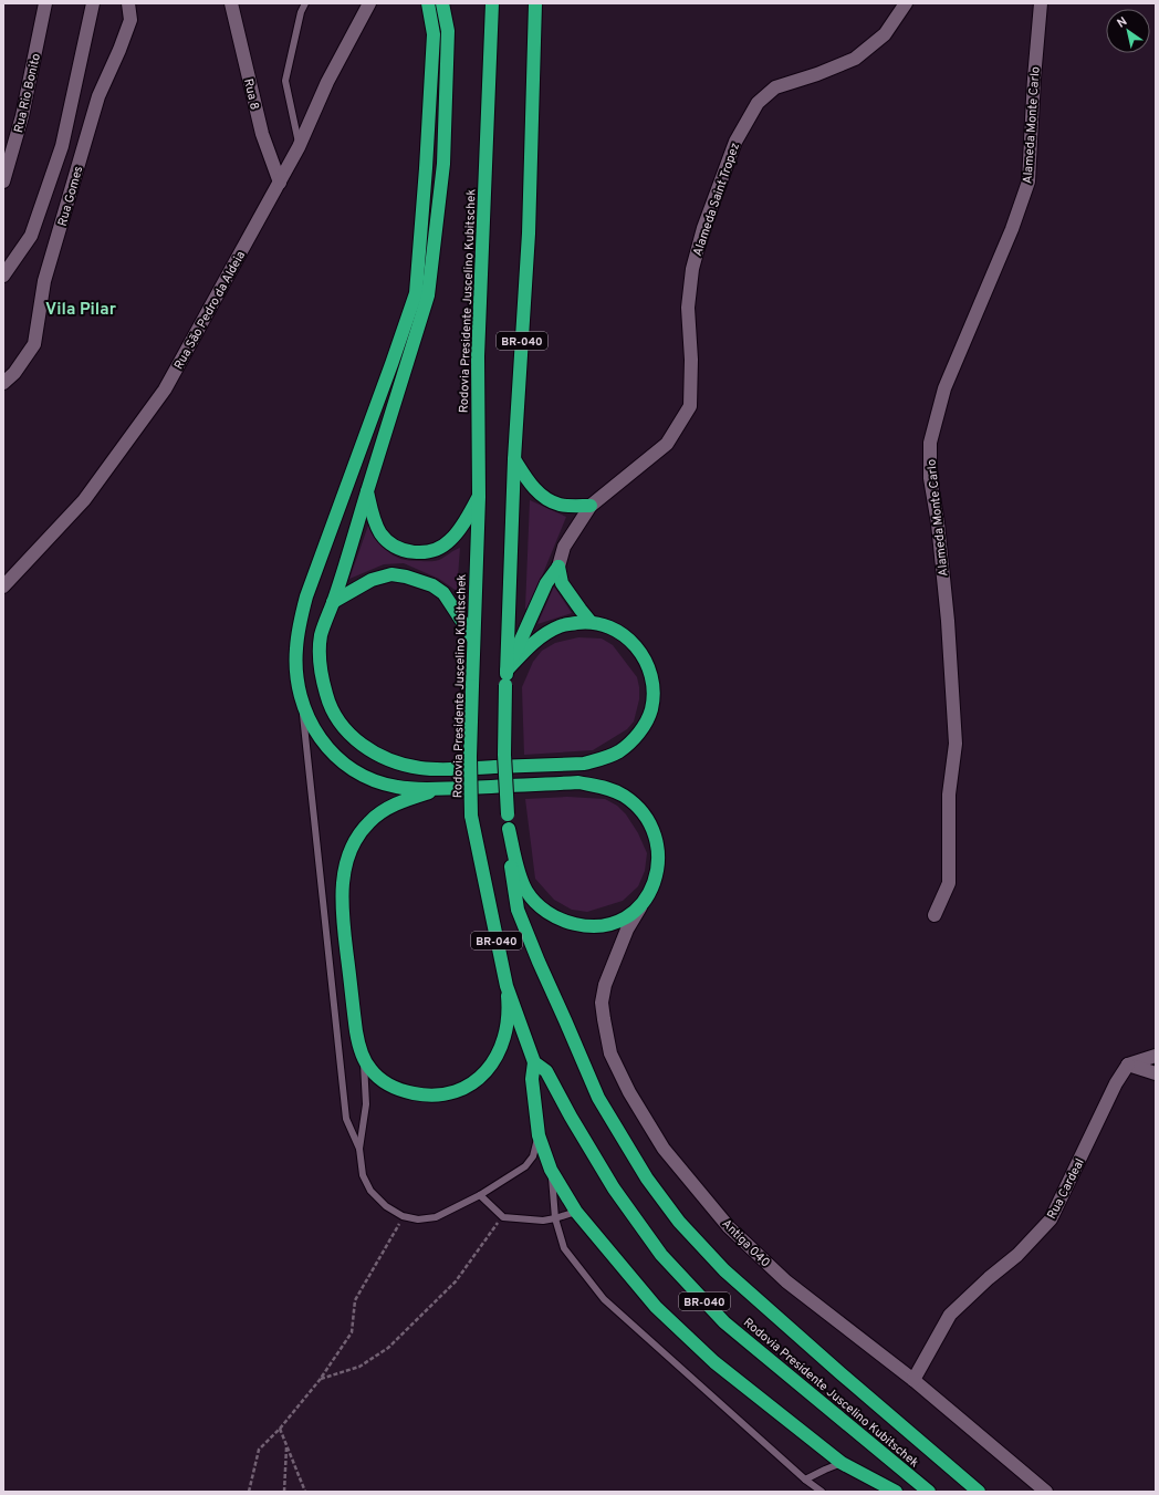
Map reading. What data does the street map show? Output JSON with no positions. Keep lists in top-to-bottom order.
{
  "streets": {
    "highway": ["Rodovia Presidente Juscelino Kubitschek", "BR-040"],
    "street": [
      "Rua Rio Bonito",
      "Rua 8",
      "Alameda Monte Carlo",
      "Rua Gomes",
      "Alameda Saint Tropez",
      "Rua São Pedro da Aldeia",
      "Rua Cardeal",
      "Antiga 040"
    ]
  },
  "crossings": [
    ["Rua 8", "Rua São Pedro da Aldeia"],
    ["Rua Cardeal", "Antiga 040"]
  ],
  "districts": ["Vila Pilar"],
  "north": "top left"
}
